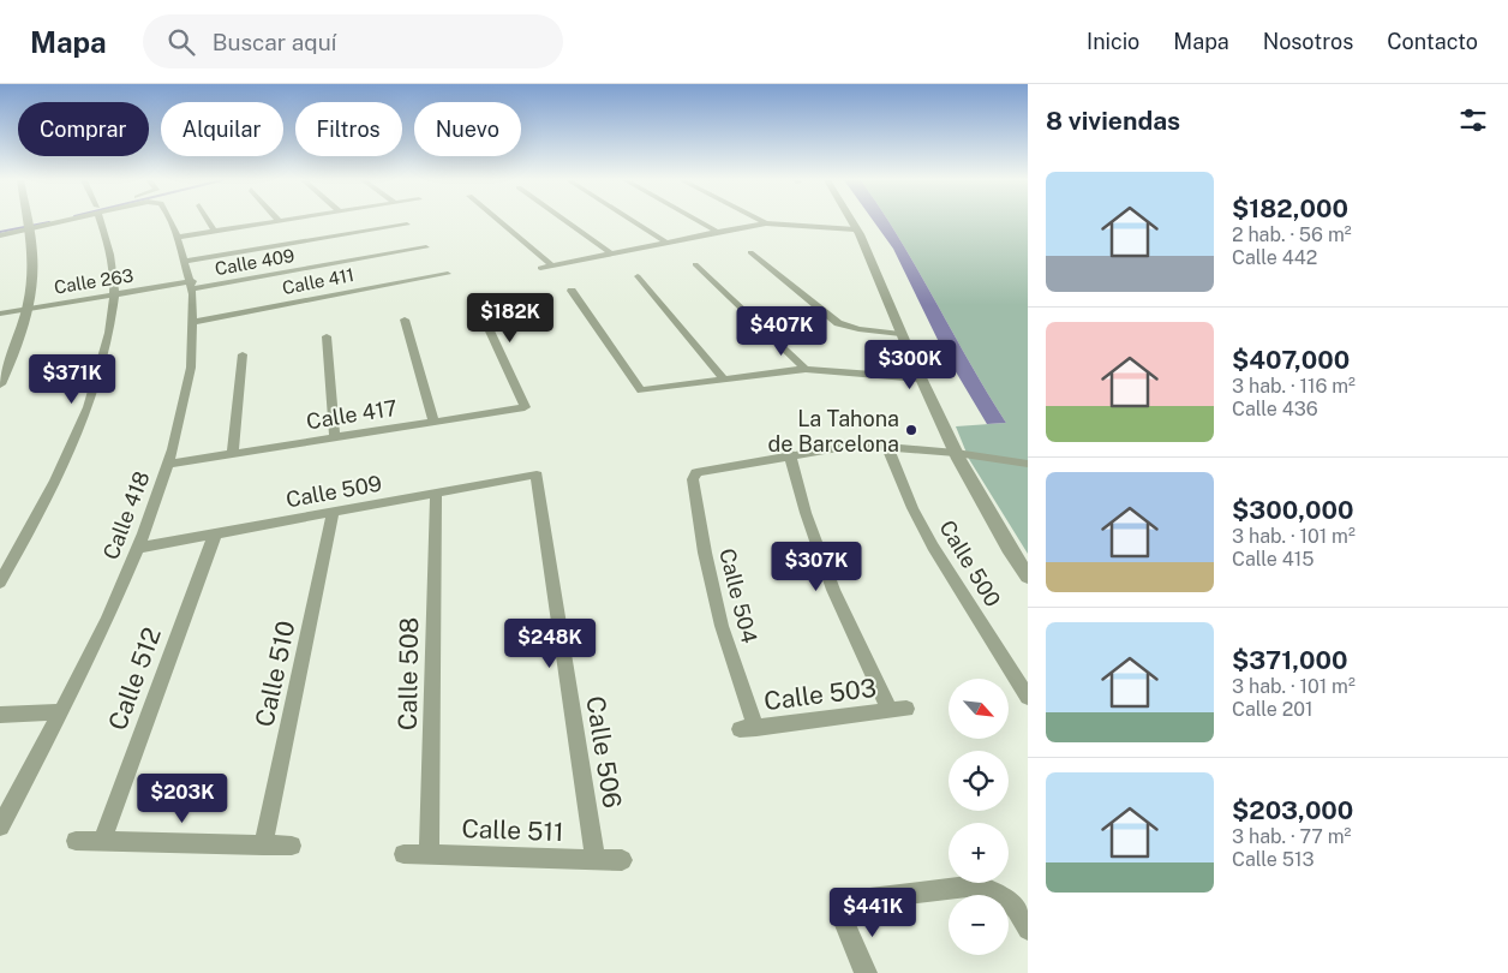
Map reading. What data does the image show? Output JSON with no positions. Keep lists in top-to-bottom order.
{
  "streets": {
    "street": [
      "Calle 409",
      "Calle 263",
      "Calle 411",
      "Calle 417",
      "Calle 509",
      "Calle 418",
      "Calle 500",
      "Calle 504",
      "Calle 510",
      "Calle 508",
      "Calle 512",
      "Calle 503",
      "Calle 506",
      "Calle 511"
    ]
  },
  "crossings": [
    ["Calle 409", "Calle 263"],
    ["Calle 409", "Calle 418"],
    ["Calle 263", "Calle 418"],
    ["Calle 411", "Calle 418"],
    ["Calle 417", "Calle 418"],
    ["Calle 509", "Calle 418"],
    ["Calle 509", "Calle 510"],
    ["Calle 509", "Calle 508"],
    ["Calle 509", "Calle 512"],
    ["Calle 509", "Calle 506"],
    ["Calle 504", "Calle 503"],
    ["Calle 508", "Calle 511"],
    ["Calle 506", "Calle 511"]
  ],
  "places": ["La Tahona de Barcelona"],
  "north": "bottom right",
  "page": {
    "header": "Mapa",
    "search": "Buscar aquí",
    "nav": [
      "Inicio",
      "Mapa",
      "Nosotros",
      "Contacto"
    ],
    "heading": "8 viviendas",
    "chip": [
      "Comprar",
      "Alquilar",
      "Filtros",
      "Nuevo"
    ],
    "list": [
      {
        "name": "$182,000",
        "note": "2 hab. · 56 m² · Calle 442"
      },
      {
        "name": "$407,000",
        "note": "3 hab. · 116 m² · Calle 436"
      },
      {
        "name": "$300,000",
        "note": "3 hab. · 101 m² · Calle 415"
      },
      {
        "name": "$371,000",
        "note": "3 hab. · 101 m² · Calle 201"
      },
      {
        "name": "$203,000",
        "note": "3 hab. · 77 m² · Calle 513"
      }
    ],
    "price": [
      "$182K",
      "$407K",
      "$300K",
      "$371K",
      "$307K",
      "$248K",
      "$203K",
      "$441K"
    ],
    "map_buttons": ["+", "−"]
  }
}
